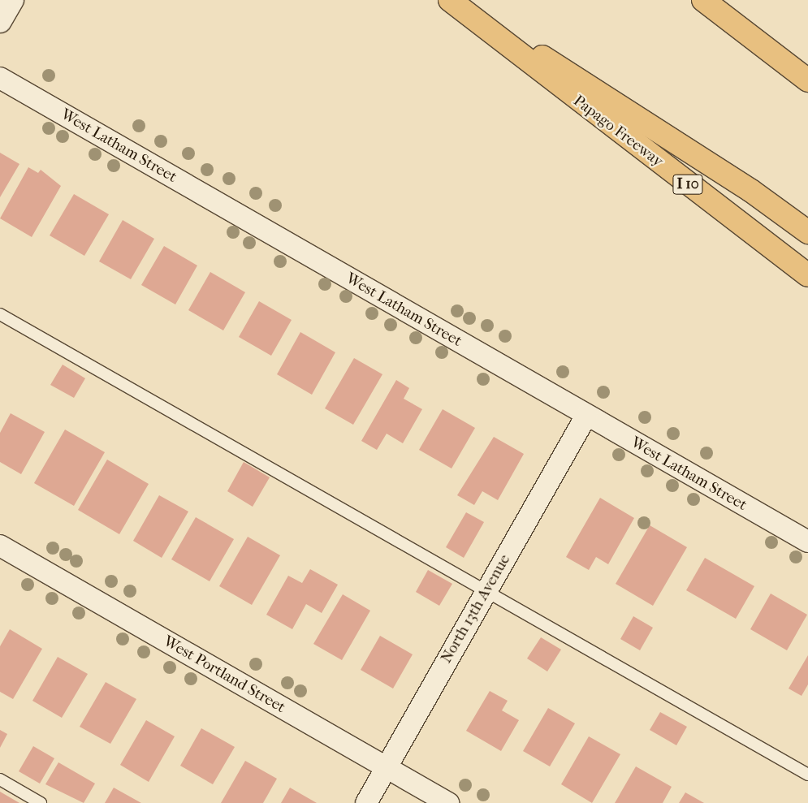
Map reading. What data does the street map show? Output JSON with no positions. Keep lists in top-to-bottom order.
{
  "streets": {
    "highway": ["Papago Freeway", "I 10"],
    "street": ["West Latham Street", "North 13th Avenue", "West Portland Street"]
  },
  "crossings": [
    ["West Latham Street", "North 13th Avenue"],
    ["North 13th Avenue", "West Portland Street"]
  ]
}
